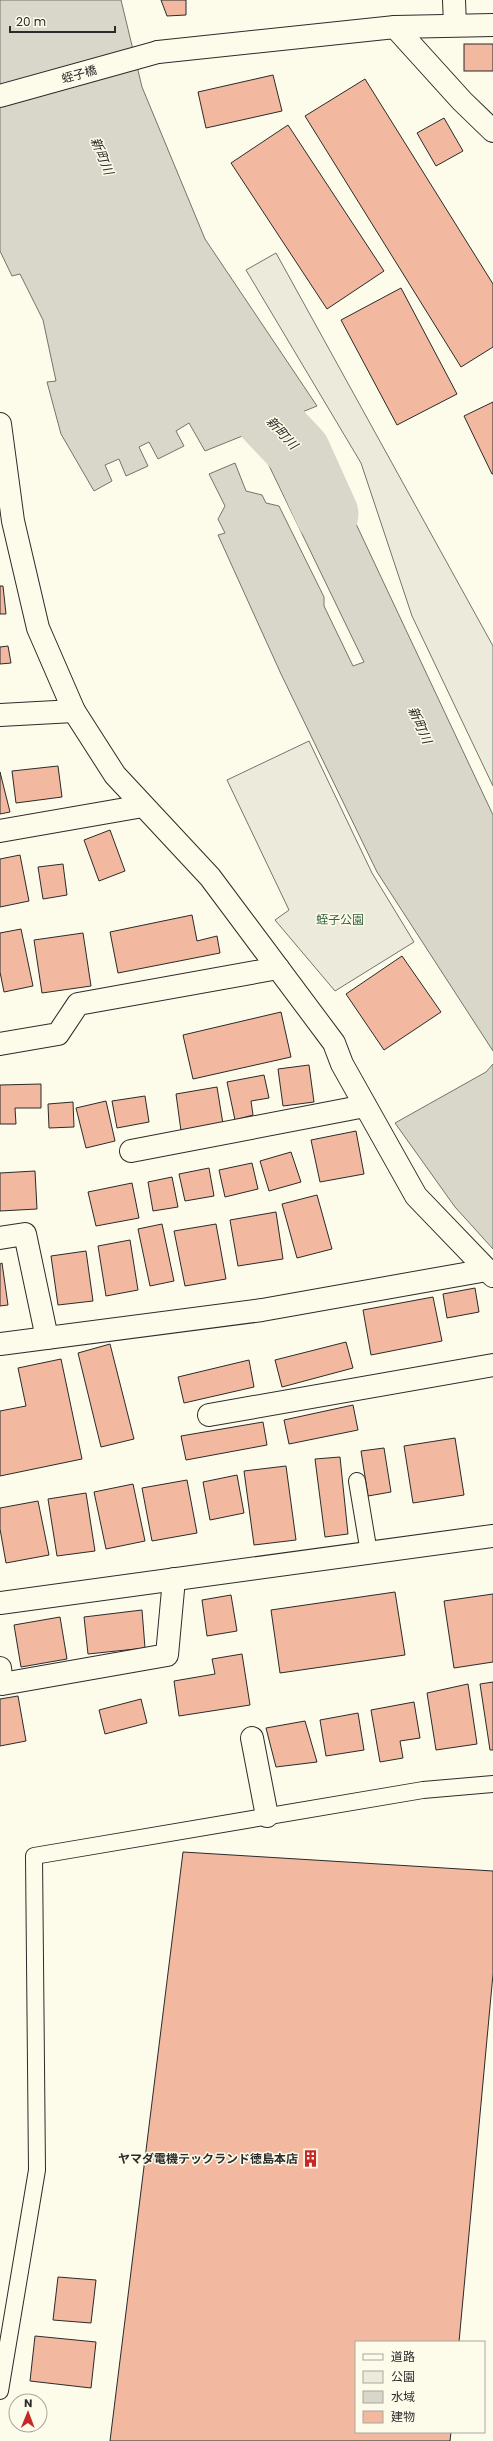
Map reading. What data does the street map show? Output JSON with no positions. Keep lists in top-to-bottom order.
{
  "streets": {
    "street": ["蛭子橋"]
  },
  "water": ["新町川"],
  "parks": ["蛭子公園"],
  "places": {
    "building": ["ヤマダ電機テックランド徳島本店"]
  },
  "legend": [
    "道路",
    "公園",
    "水域",
    "建物"
  ],
  "scale_bar": "20 m",
  "north": "top"
}
